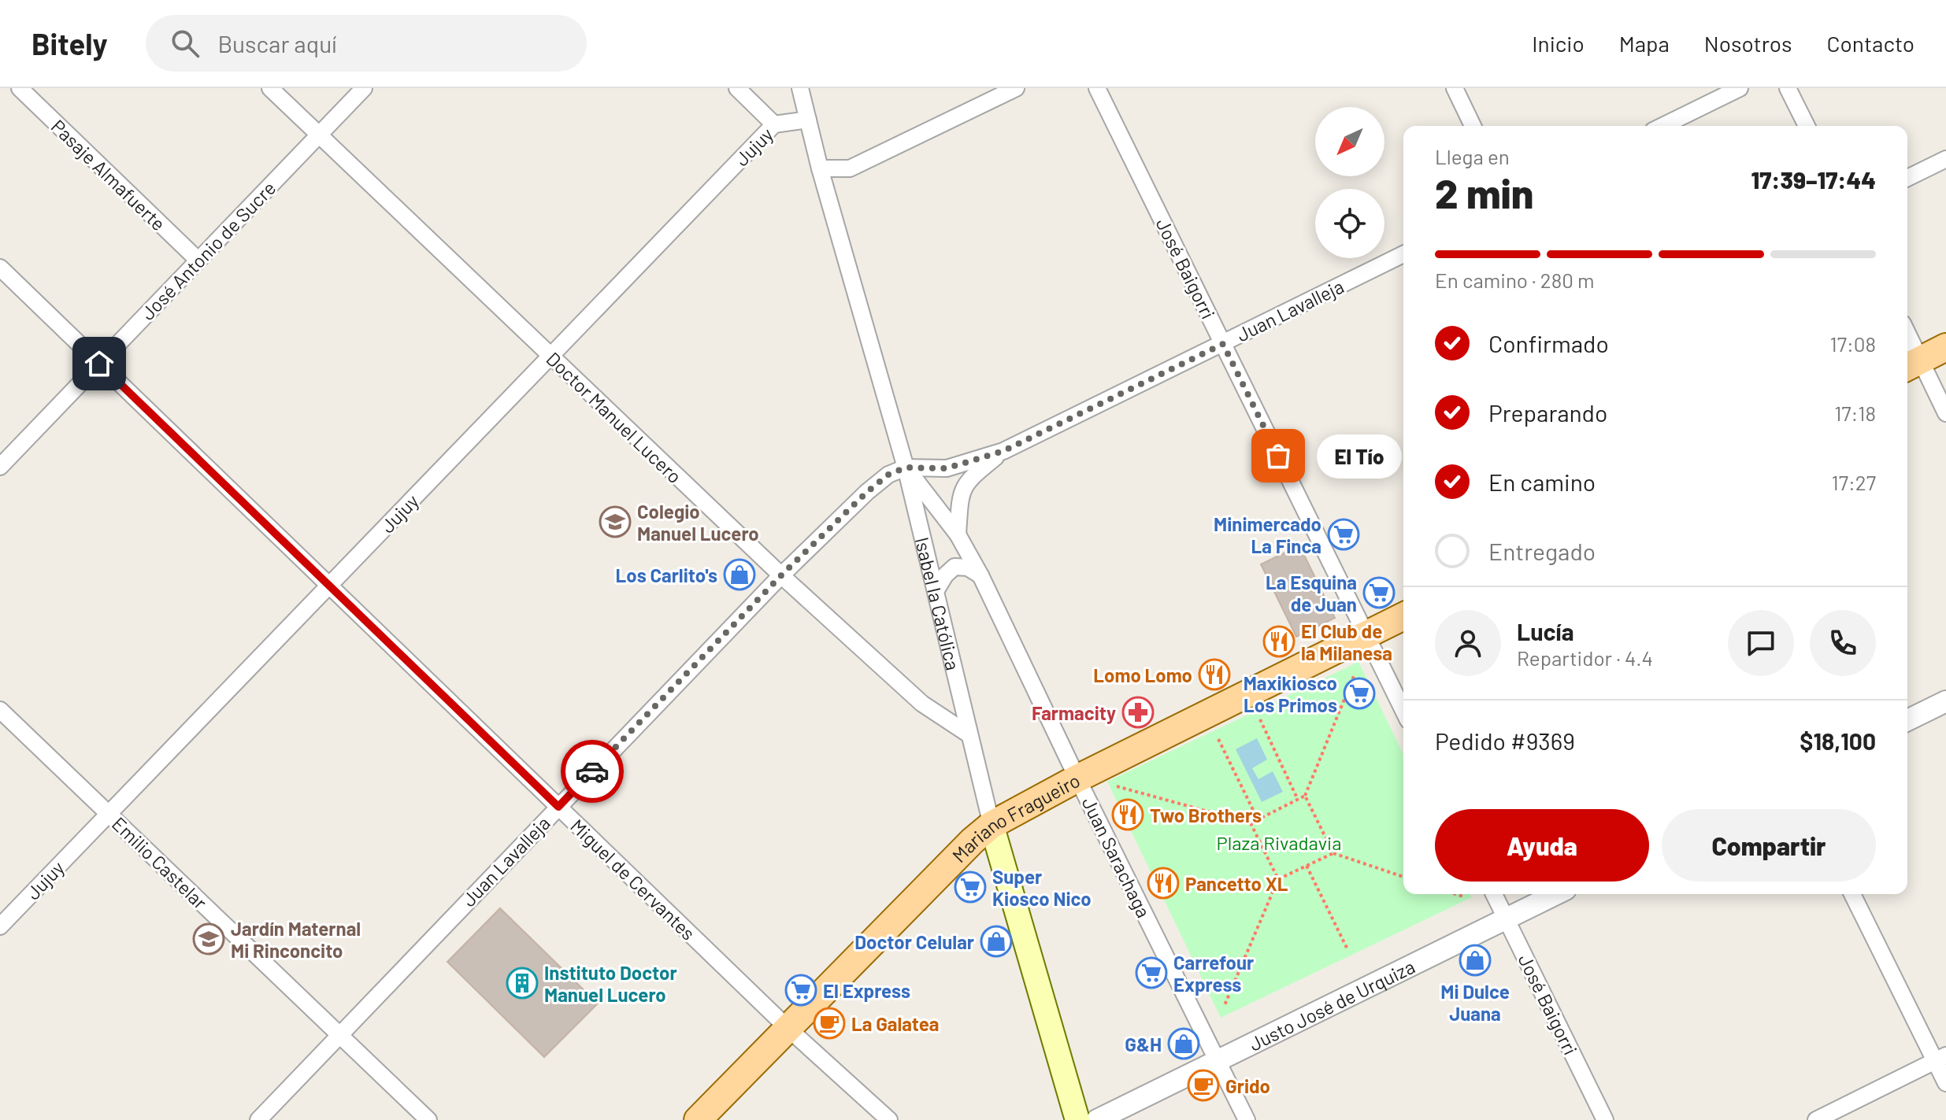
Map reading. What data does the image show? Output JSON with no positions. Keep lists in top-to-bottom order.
{
  "streets": {
    "main road": ["Isabel la Católica", "Mariano Fragueiro"],
    "street": [
      "Jujuy",
      "Pasaje Almafuerte",
      "José Antonio de Sucre",
      "José Baigorri",
      "Juan Lavalleja",
      "Doctor Manuel Lucero",
      "Juan Sarachaga",
      "Emilio Castelar",
      "Miguel de Cervantes",
      "Justo José de Urquiza"
    ]
  },
  "crossings": [
    ["Jujuy", "Doctor Manuel Lucero"],
    ["Jujuy", "Isabel la Católica"],
    ["Jujuy", "Emilio Castelar"],
    ["Jujuy", "Miguel de Cervantes"],
    ["Pasaje Almafuerte", "José Antonio de Sucre"],
    ["José Antonio de Sucre", "Doctor Manuel Lucero"],
    ["José Antonio de Sucre", "Miguel de Cervantes"],
    ["José Baigorri", "Juan Lavalleja"],
    ["José Baigorri", "Mariano Fragueiro"],
    ["José Baigorri", "Justo José de Urquiza"],
    ["Juan Lavalleja", "Doctor Manuel Lucero"],
    ["Juan Lavalleja", "Isabel la Católica"],
    ["Juan Lavalleja", "Juan Sarachaga"],
    ["Juan Lavalleja", "Emilio Castelar"],
    ["Juan Lavalleja", "Miguel de Cervantes"],
    ["Doctor Manuel Lucero", "Isabel la Católica"],
    ["Isabel la Católica", "Mariano Fragueiro"],
    ["Isabel la Católica", "Juan Sarachaga"],
    ["Mariano Fragueiro", "Juan Sarachaga"],
    ["Mariano Fragueiro", "Miguel de Cervantes"],
    ["Juan Sarachaga", "Justo José de Urquiza"]
  ],
  "parks": ["Plaza Rivadavia"],
  "places": {
    "other": ["El Tío"],
    "school or university": ["Colegio Manuel Lucero", "Jardín Maternal Mi Rinconcito"],
    "supermarket": [
      "Minimercado La Finca",
      "La Esquina de Juan",
      "Maxikiosco Los Primos",
      "Super Kiosco Nico",
      "Carrefour Express",
      "El Express"
    ],
    "shop": [
      "Los Carlito's",
      "Doctor Celular",
      "Mi Dulce Juana",
      "G&H"
    ],
    "restaurant": [
      "El Club de la Milanesa",
      "Lomo Lomo",
      "Two Brothers",
      "Pancetto XL"
    ],
    "pharmacy": ["Farmacity"],
    "building": ["Instituto Doctor Manuel Lucero"],
    "cafe": ["La Galatea", "Grido"]
  },
  "north": "bottom left",
  "page": {
    "header": "Bitely",
    "search": "Buscar aquí",
    "nav": [
      "Inicio",
      "Mapa",
      "Nosotros",
      "Contacto"
    ],
    "heading": ["2 min", "Llega en", "17:39–17:44"],
    "panel": [
      "Lucía",
      "Repartidor · 4.4",
      "Pedido #9369",
      "$18,100"
    ],
    "bar": "En camino · 280 m",
    "list": [
      ["Confirmado", "17:08"],
      ["Preparando", "17:18"],
      ["En camino", "17:27"],
      "Entregado"
    ],
    "bubble": "El Tío",
    "buttons": ["Ayuda", "Compartir"]
  }
}
